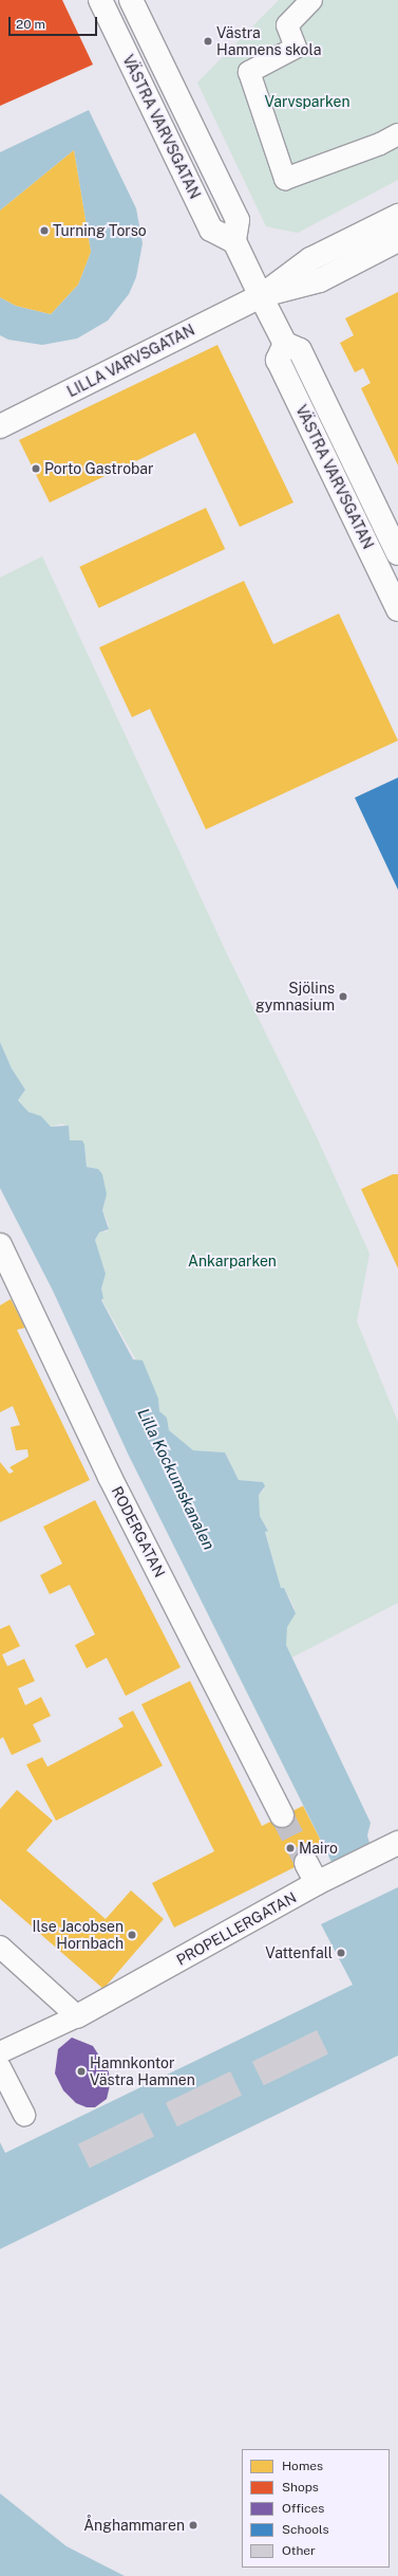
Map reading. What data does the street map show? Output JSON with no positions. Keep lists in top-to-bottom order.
{
  "streets": {
    "street": [
      "VÄSTRA VARVSGATAN",
      "LILLA VARVSGATAN",
      "RODERGATAN",
      "PROPELLERGATAN"
    ]
  },
  "water": ["Lilla Kockumskanalen"],
  "parks": ["Varvsparken", "Ankarparken"],
  "places": [
    "Västra Hamnens skola",
    "Turning Torso",
    "Porto Gastrobar",
    "Sjölins gymnasium",
    "Mairo",
    "Ilse Jacobsen Hornbach",
    "Vattenfall",
    "Hamnkontor Västra Hamnen",
    "Ånghammaren"
  ],
  "legend": [
    "Homes",
    "Shops",
    "Offices",
    "Schools",
    "Other"
  ],
  "scale_bar": "20 m"
}
